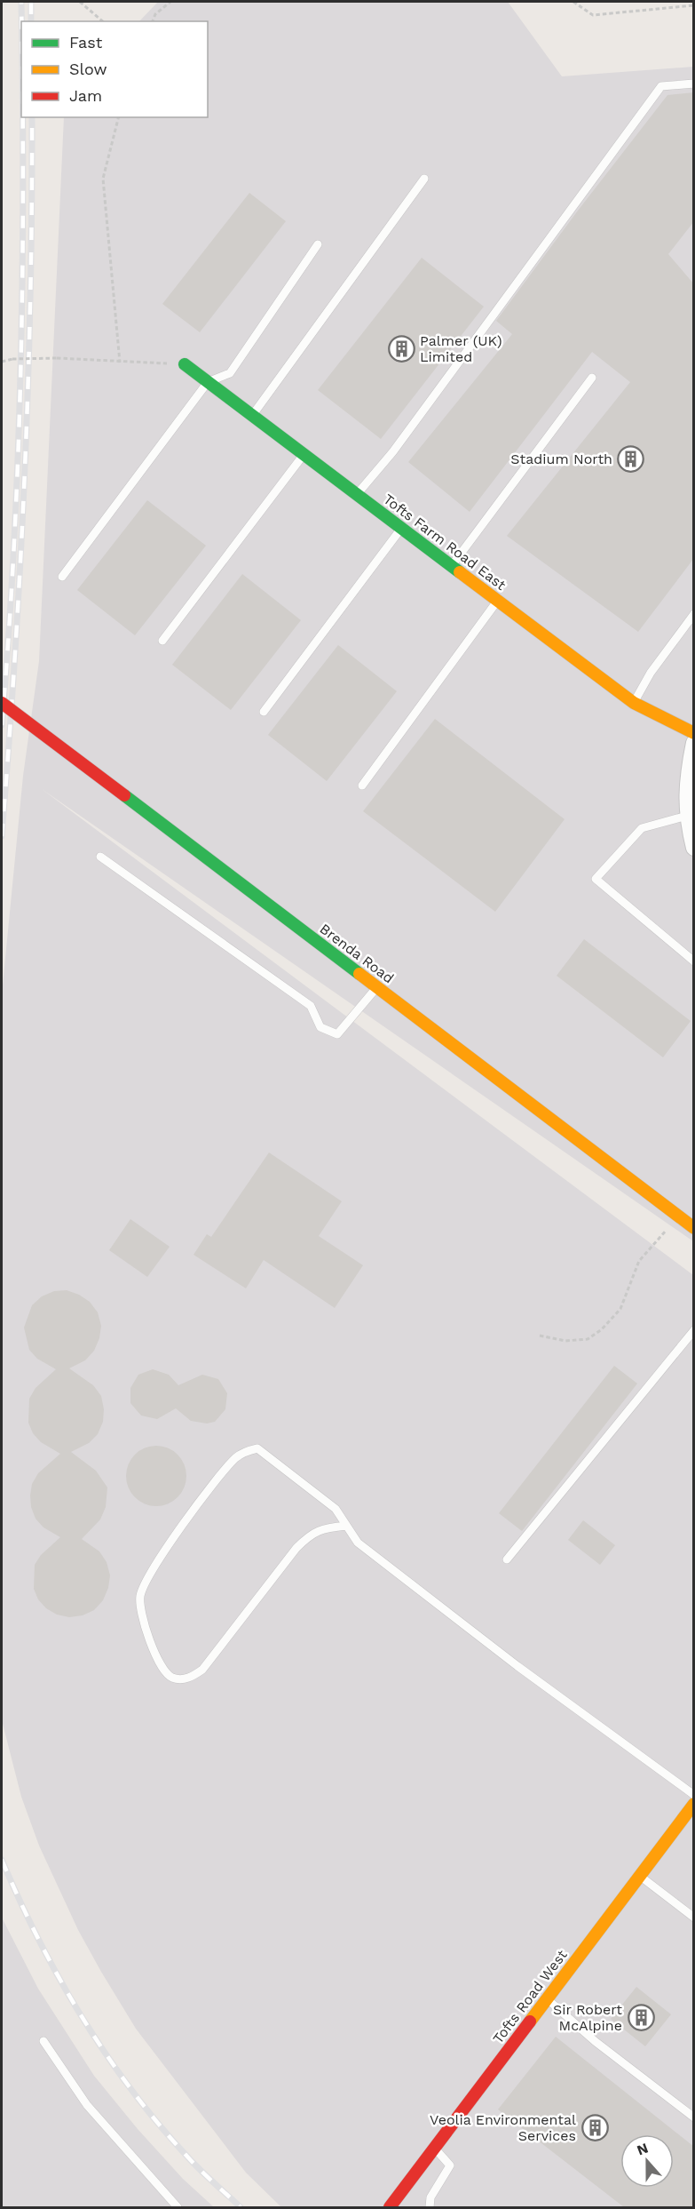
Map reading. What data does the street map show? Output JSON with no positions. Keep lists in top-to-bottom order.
{
  "streets": {
    "street": ["Tofts Farm Road East", "Brenda Road", "Tofts Road West"]
  },
  "places": {
    "building": [
      "Palmer (UK) Limited",
      "Stadium North",
      "Sir Robert McAlpine",
      "Veolia Environmental Services"
    ]
  },
  "legend": ["Fast", "Slow", "Jam"],
  "north": "top"
}
